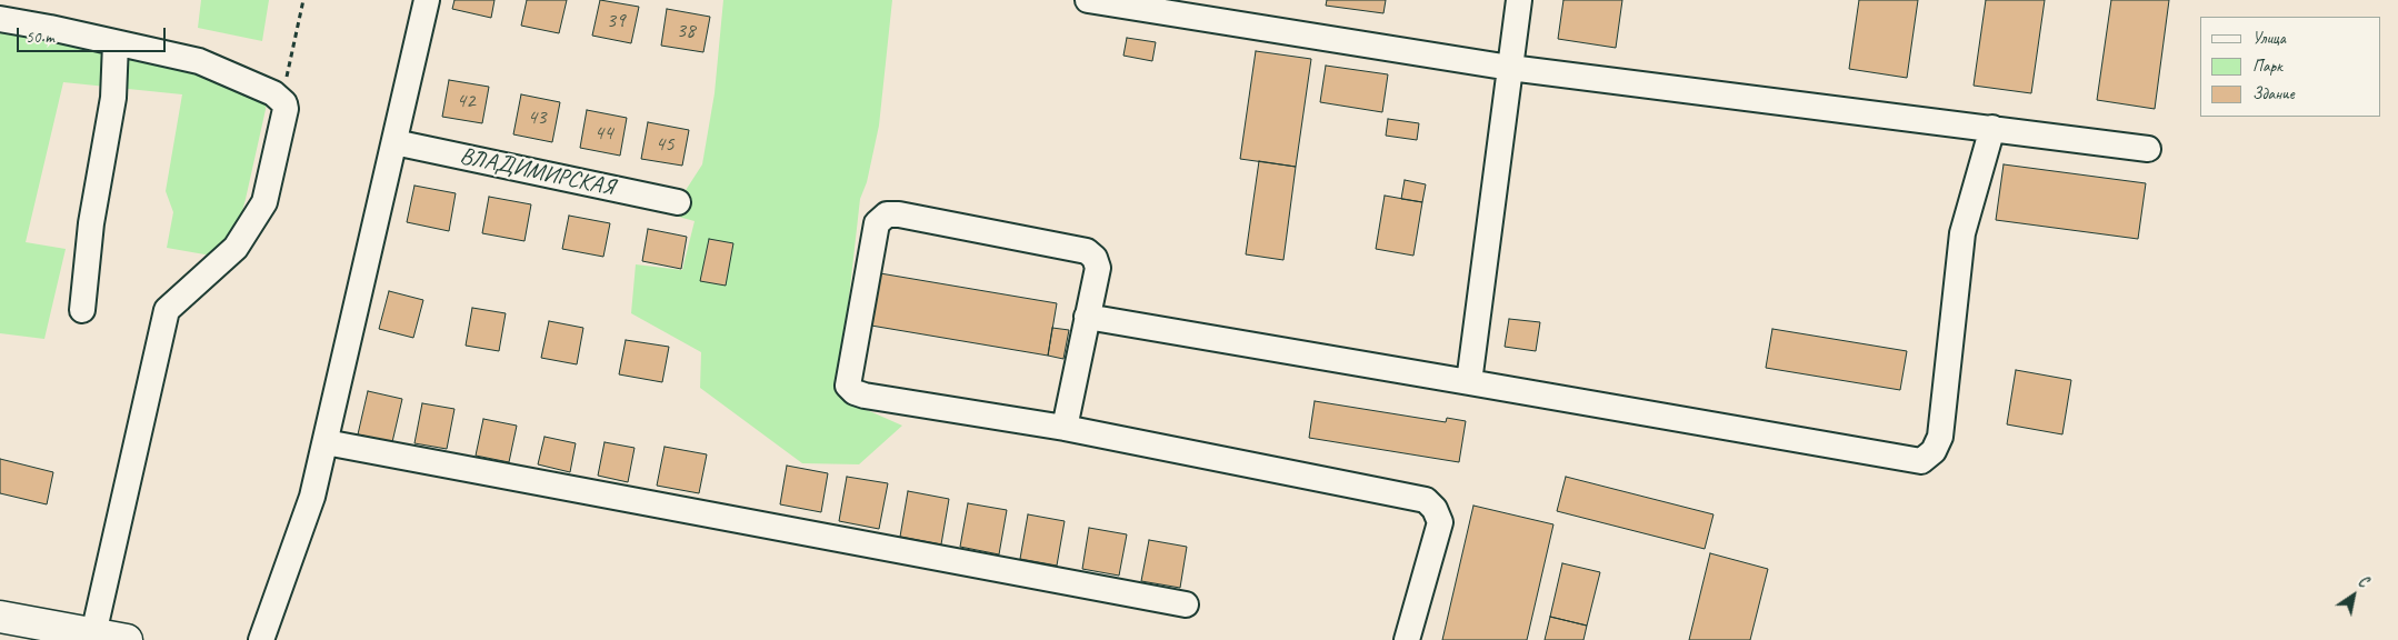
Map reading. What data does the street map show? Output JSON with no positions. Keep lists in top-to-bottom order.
{
  "streets": {
    "street": ["ВЛАДИМИРСКАЯ"]
  },
  "house_numbers": [
    "39",
    "38",
    "42",
    "43",
    "44",
    "45"
  ],
  "legend": ["Улица", "Парк", "Здание"],
  "scale_bar": "50 m",
  "north": "top right"
}
